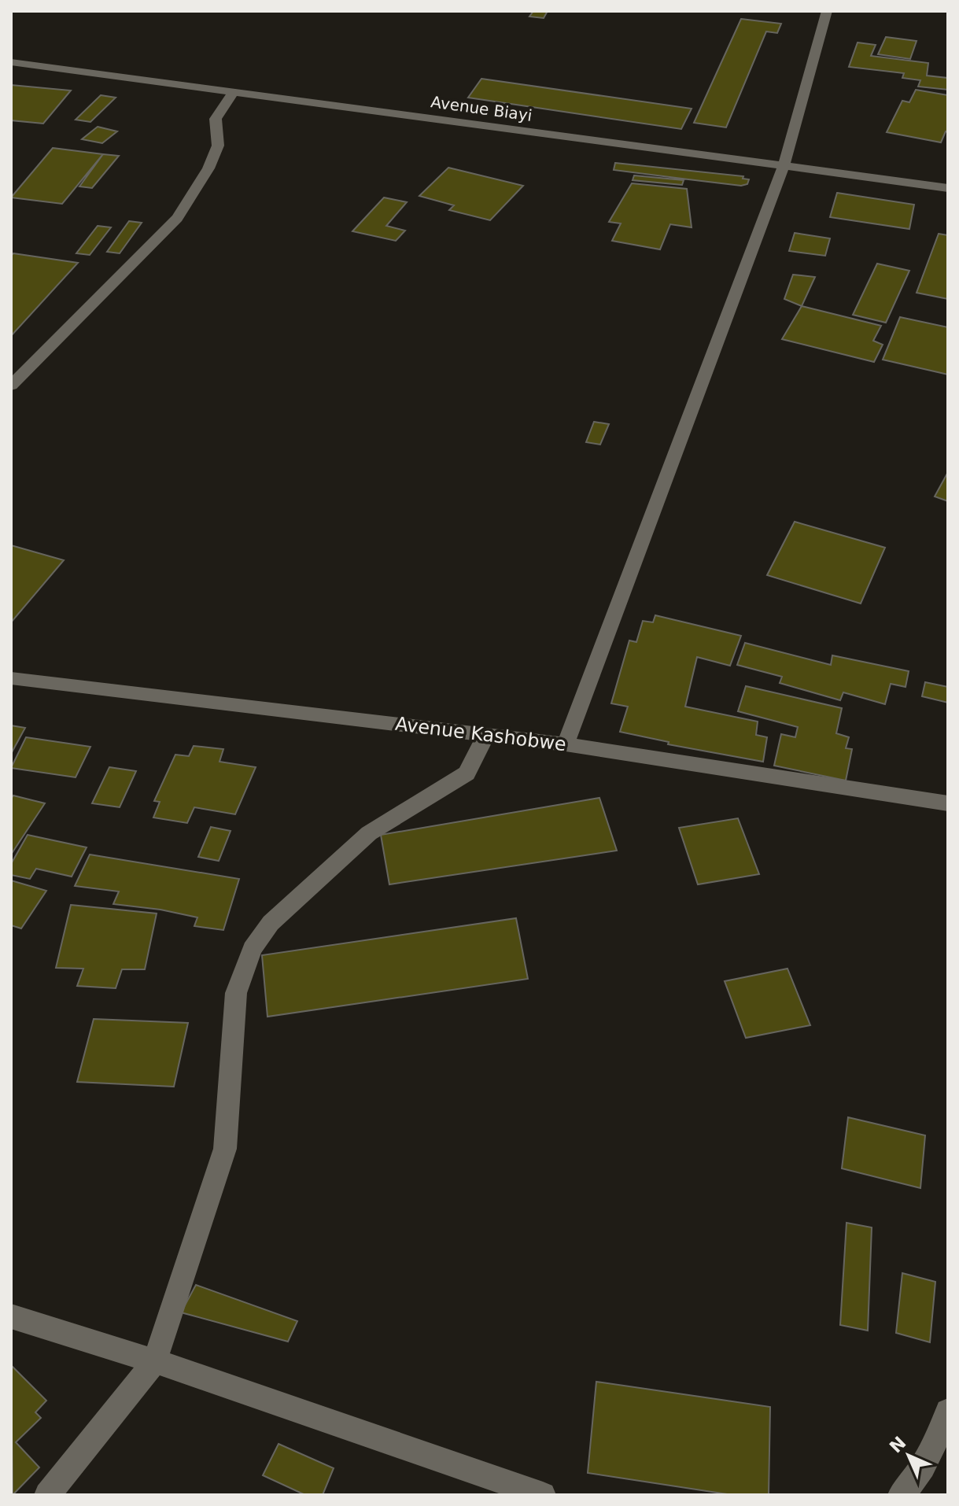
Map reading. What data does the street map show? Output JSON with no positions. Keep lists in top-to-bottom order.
{
  "streets": {
    "street": ["Avenue Biayi", "Avenue Kashobwe"]
  },
  "north": "top left"
}
